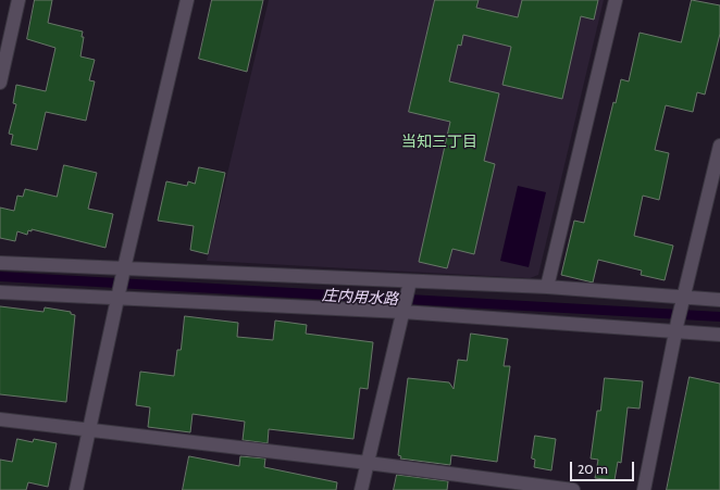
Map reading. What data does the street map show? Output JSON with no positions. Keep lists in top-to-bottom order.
{
  "districts": ["当知三丁目"],
  "water": ["庄内用水路"],
  "scale_bar": "20 m"
}
